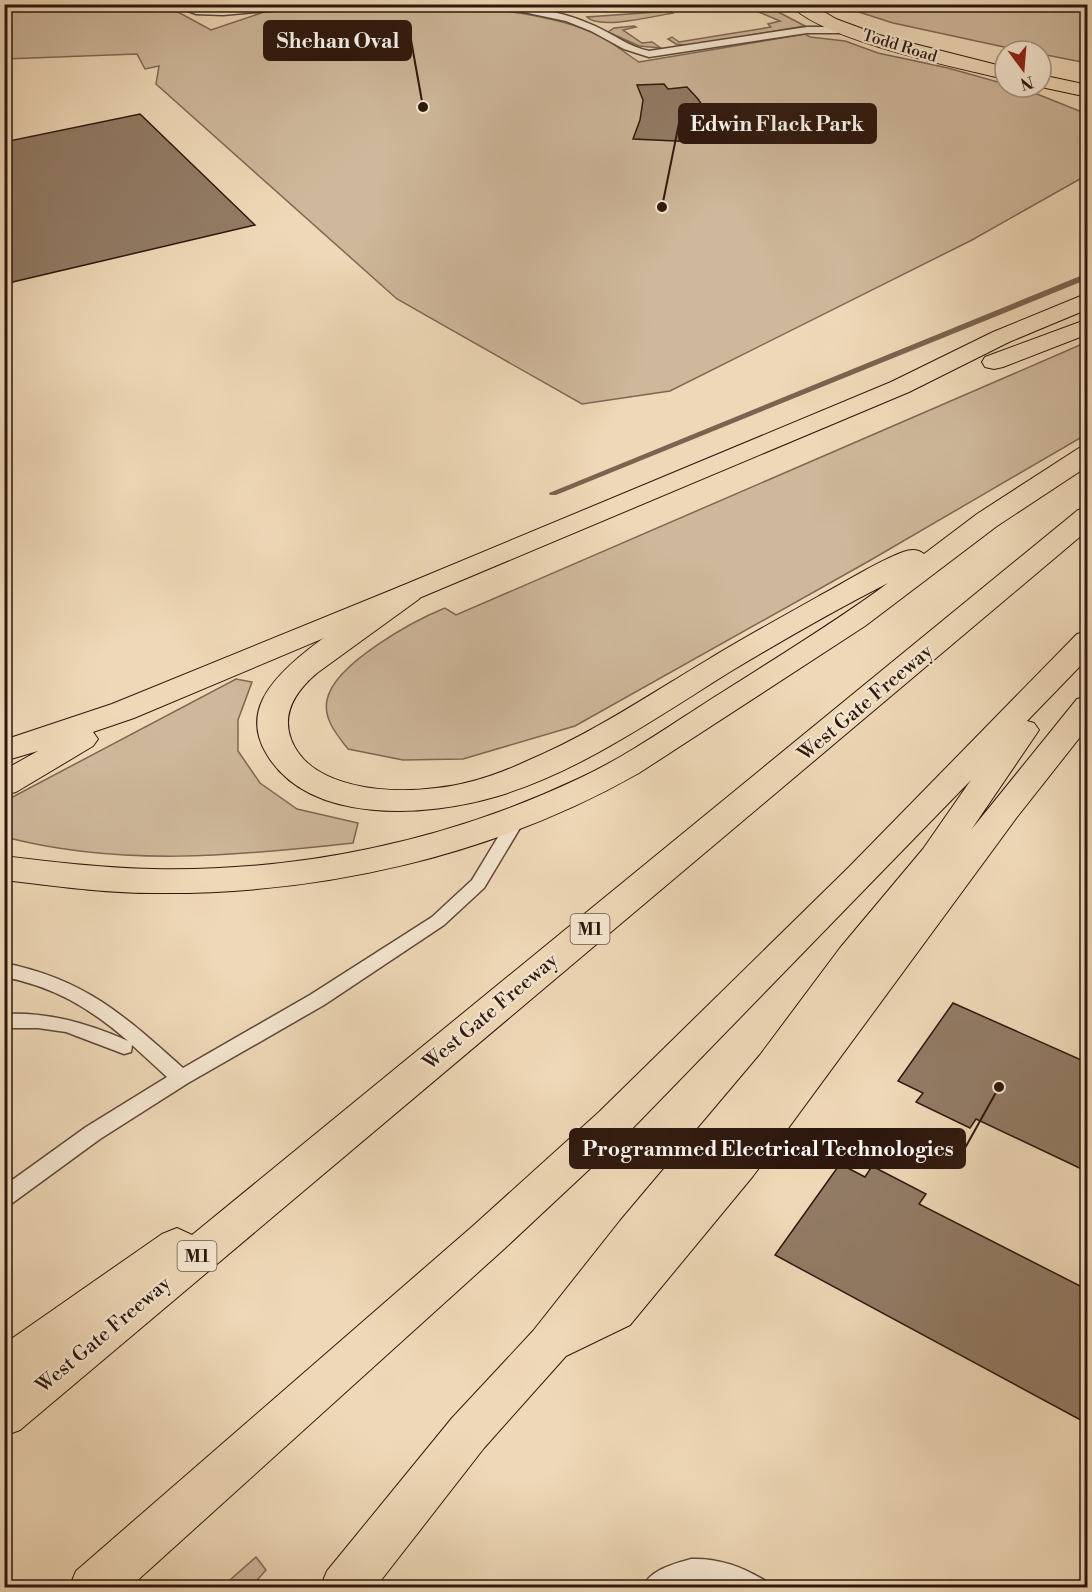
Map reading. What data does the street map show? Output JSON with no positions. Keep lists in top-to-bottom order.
{
  "streets": {
    "main road": ["Todd Road", "West Gate Freeway", "M1"]
  },
  "crossings": [
    ["West Gate Freeway", "M1"]
  ],
  "places": ["Shehan Oval", "Edwin Flack Park", "Programmed Electrical Technologies"],
  "north": "bottom"
}
